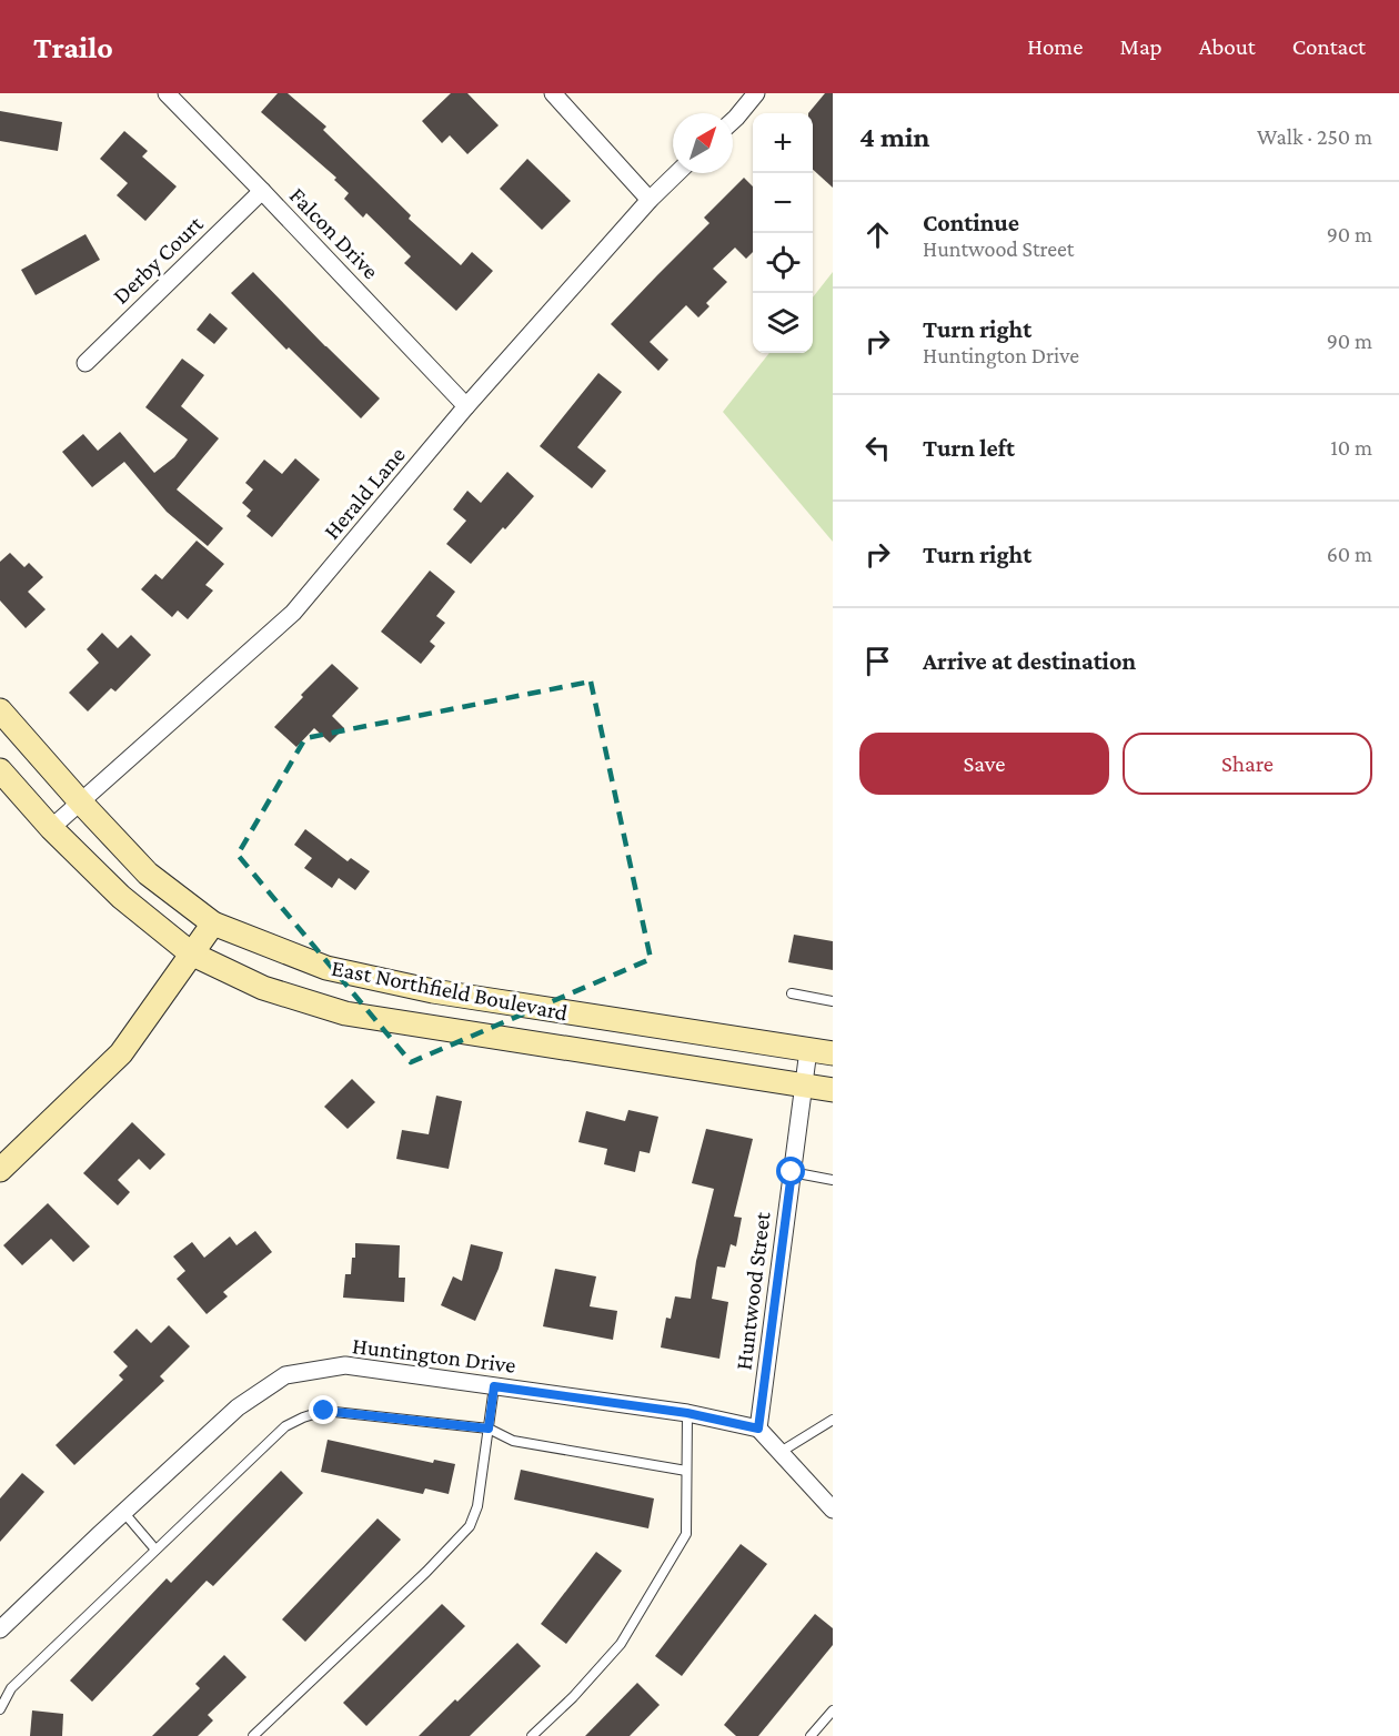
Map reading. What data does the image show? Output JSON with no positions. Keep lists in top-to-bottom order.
{
  "streets": {
    "main road": ["East Northfield Boulevard"],
    "street": [
      "Falcon Drive",
      "Derby Court",
      "Herald Lane",
      "Huntwood Street",
      "Huntington Drive"
    ]
  },
  "crossings": [
    ["Falcon Drive", "Derby Court"],
    ["Falcon Drive", "Herald Lane"],
    ["Herald Lane", "East Northfield Boulevard"],
    ["East Northfield Boulevard", "Huntwood Street"],
    ["Huntwood Street", "Huntington Drive"]
  ],
  "north": "top right",
  "page": {
    "header": "Trailo",
    "nav": [
      "Home",
      "Map",
      "About",
      "Contact"
    ],
    "heading": ["4 min", "Walk · 250 m"],
    "map_buttons": ["+", "−"],
    "list": [
      ["Continue", "Huntwood Street", "90 m"],
      ["Turn right", "Huntington Drive", "90 m"],
      ["Turn left", "10 m"],
      ["Turn right", "60 m"],
      "Arrive at destination"
    ],
    "buttons": ["Save", "Share"]
  }
}
